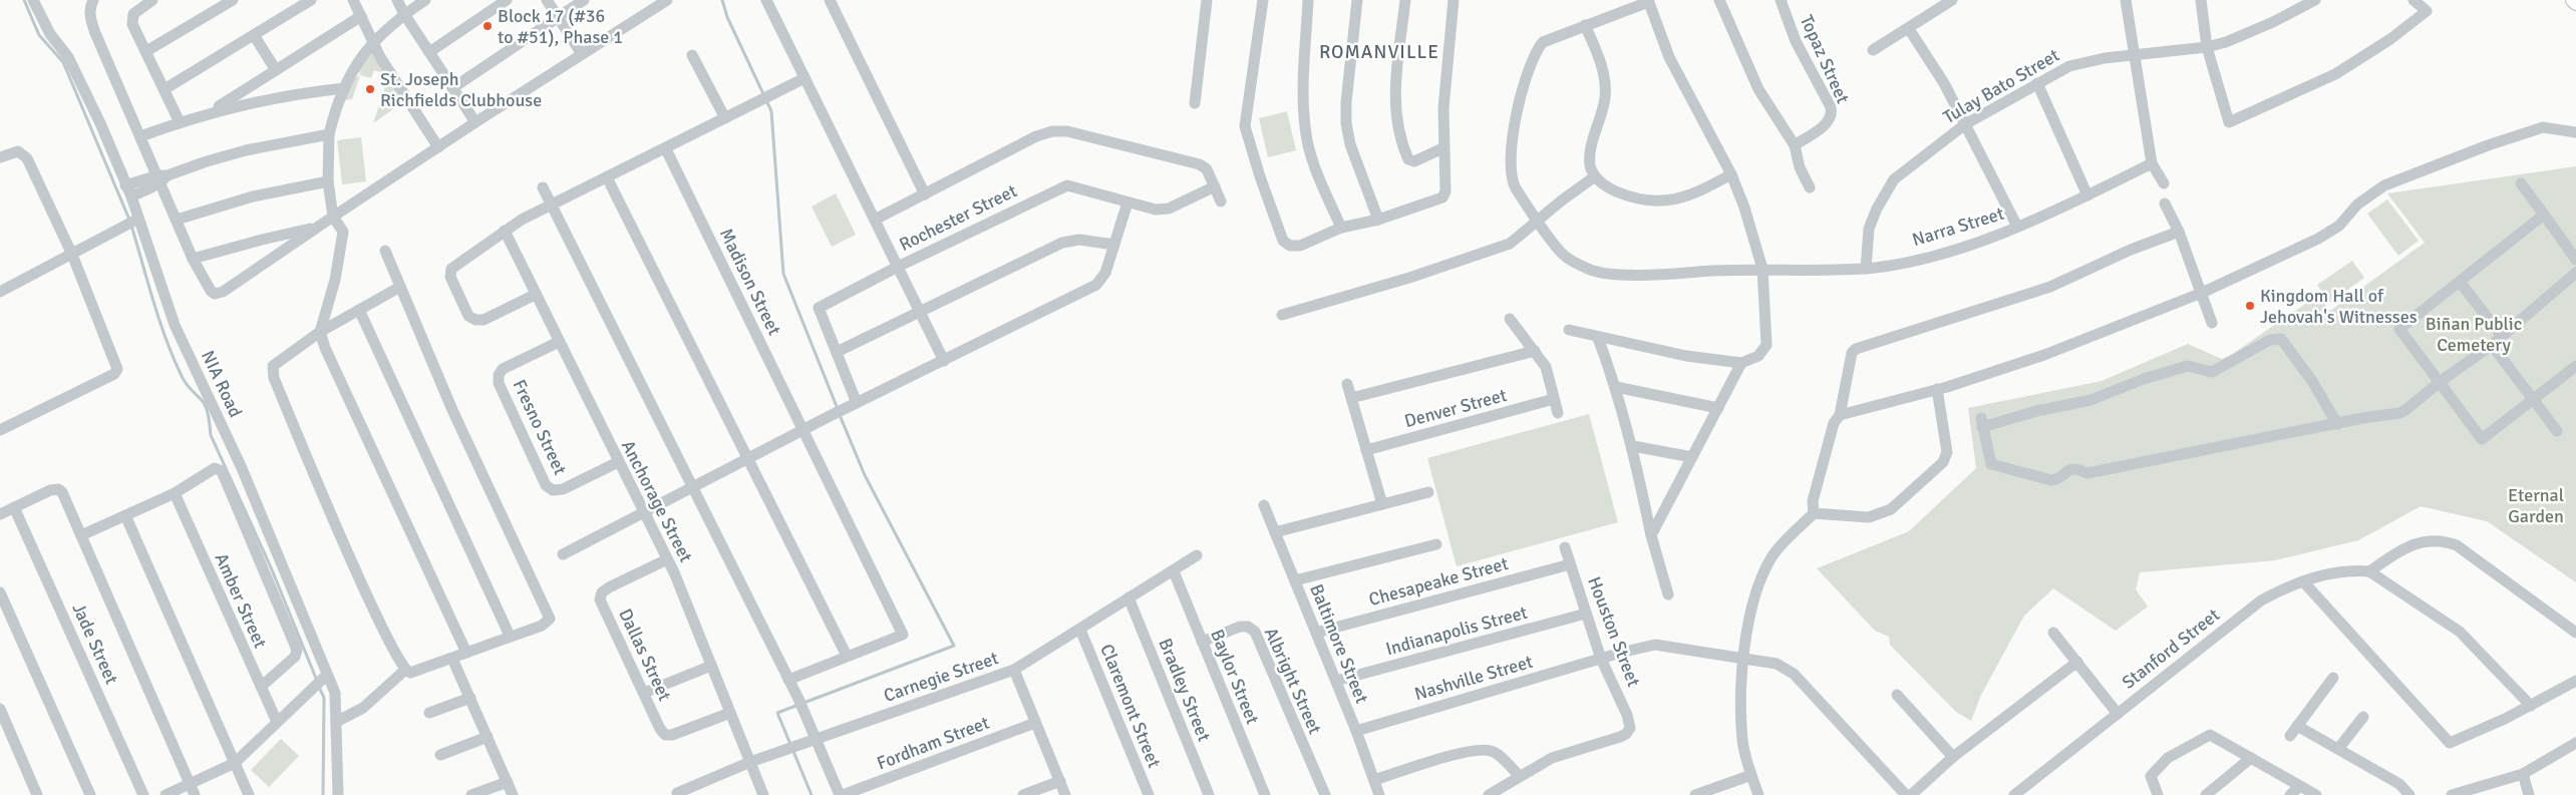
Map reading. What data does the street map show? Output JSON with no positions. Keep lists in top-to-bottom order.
{
  "streets": {
    "street": [
      "Topaz Street",
      "Tulay Bato Street",
      "Rochester Street",
      "Narra Street",
      "Madison Street",
      "NIA Road",
      "Denver Street",
      "Fresno Street",
      "Anchorage Street",
      "Chesapeake Street",
      "Amber Street",
      "Indianapolis Street",
      "Houston Street",
      "Jade Street",
      "Baltimore Street",
      "Stanford Street",
      "Dallas Street",
      "Carnegie Street",
      "Baylor Street",
      "Nashville Street",
      "Albright Street",
      "Bradley Street",
      "Claremont Street",
      "Fordham Street"
    ]
  },
  "crossings": [
    ["Tulay Bato Street", "Narra Street"],
    ["Fresno Street", "Anchorage Street"],
    ["Anchorage Street", "Dallas Street"],
    ["Anchorage Street", "Carnegie Street"],
    ["Chesapeake Street", "Houston Street"],
    ["Chesapeake Street", "Baltimore Street"],
    ["Indianapolis Street", "Houston Street"],
    ["Indianapolis Street", "Baltimore Street"],
    ["Houston Street", "Nashville Street"],
    ["Baltimore Street", "Nashville Street"],
    ["Carnegie Street", "Baylor Street"],
    ["Carnegie Street", "Bradley Street"],
    ["Carnegie Street", "Claremont Street"],
    ["Baylor Street", "Albright Street"]
  ],
  "districts": ["ROMANVILLE"],
  "parks": ["Biñan Public Cemetery", "Eternal Garden"],
  "places": ["Block 17 (#36 to #51), Phase 1", "St. Joseph Richfields Clubhouse", "Kingdom Hall of Jehovah's Witnesses"]
}
